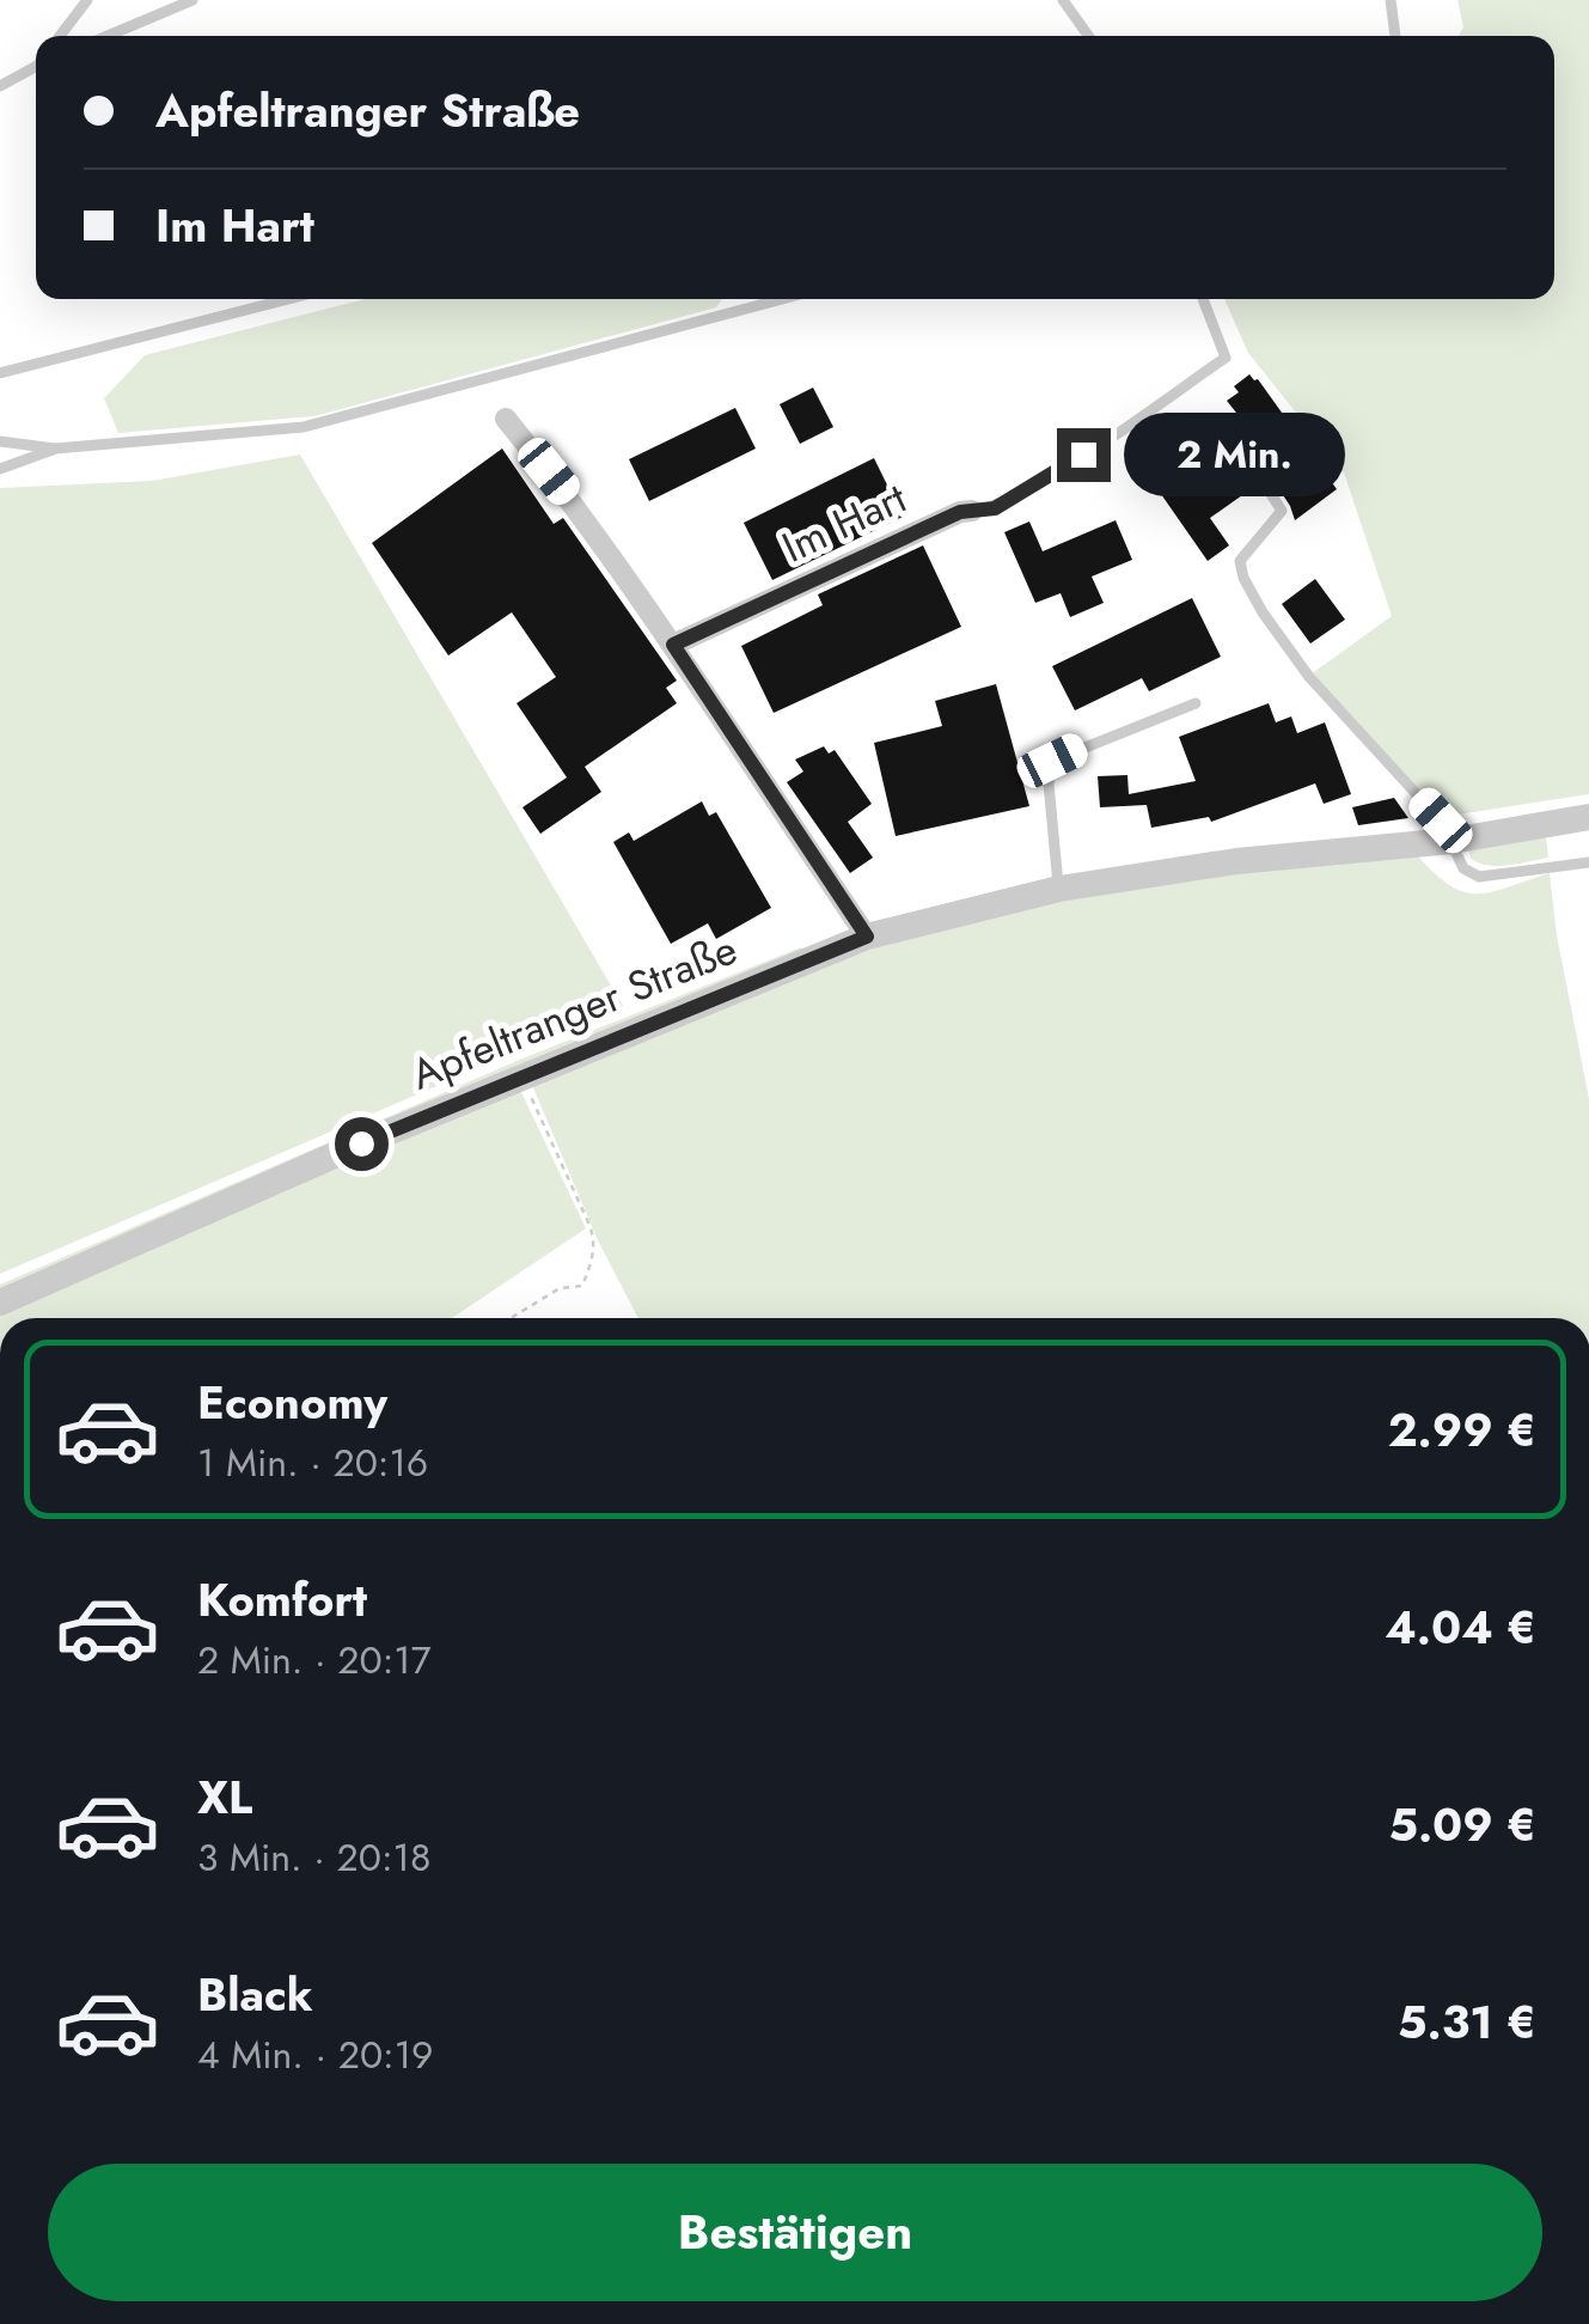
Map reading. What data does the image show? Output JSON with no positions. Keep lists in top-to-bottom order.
{
  "streets": {
    "street": ["Im Hart", "Apfeltranger Straße"]
  },
  "page": {
    "banner": ["Apfeltranger Straße", "Im Hart"],
    "bubble": "2 Min.",
    "list": [
      {
        "name": "Economy",
        "note": "1 Min. · 20:16",
        "value": "2.99 €"
      },
      {
        "name": "Komfort",
        "note": "2 Min. · 20:17",
        "value": "4.04 €"
      },
      {
        "name": "XL",
        "note": "3 Min. · 20:18",
        "value": "5.09 €"
      },
      {
        "name": "Black",
        "note": "4 Min. · 20:19",
        "value": "5.31 €"
      }
    ],
    "buttons": "Bestätigen"
  }
}
